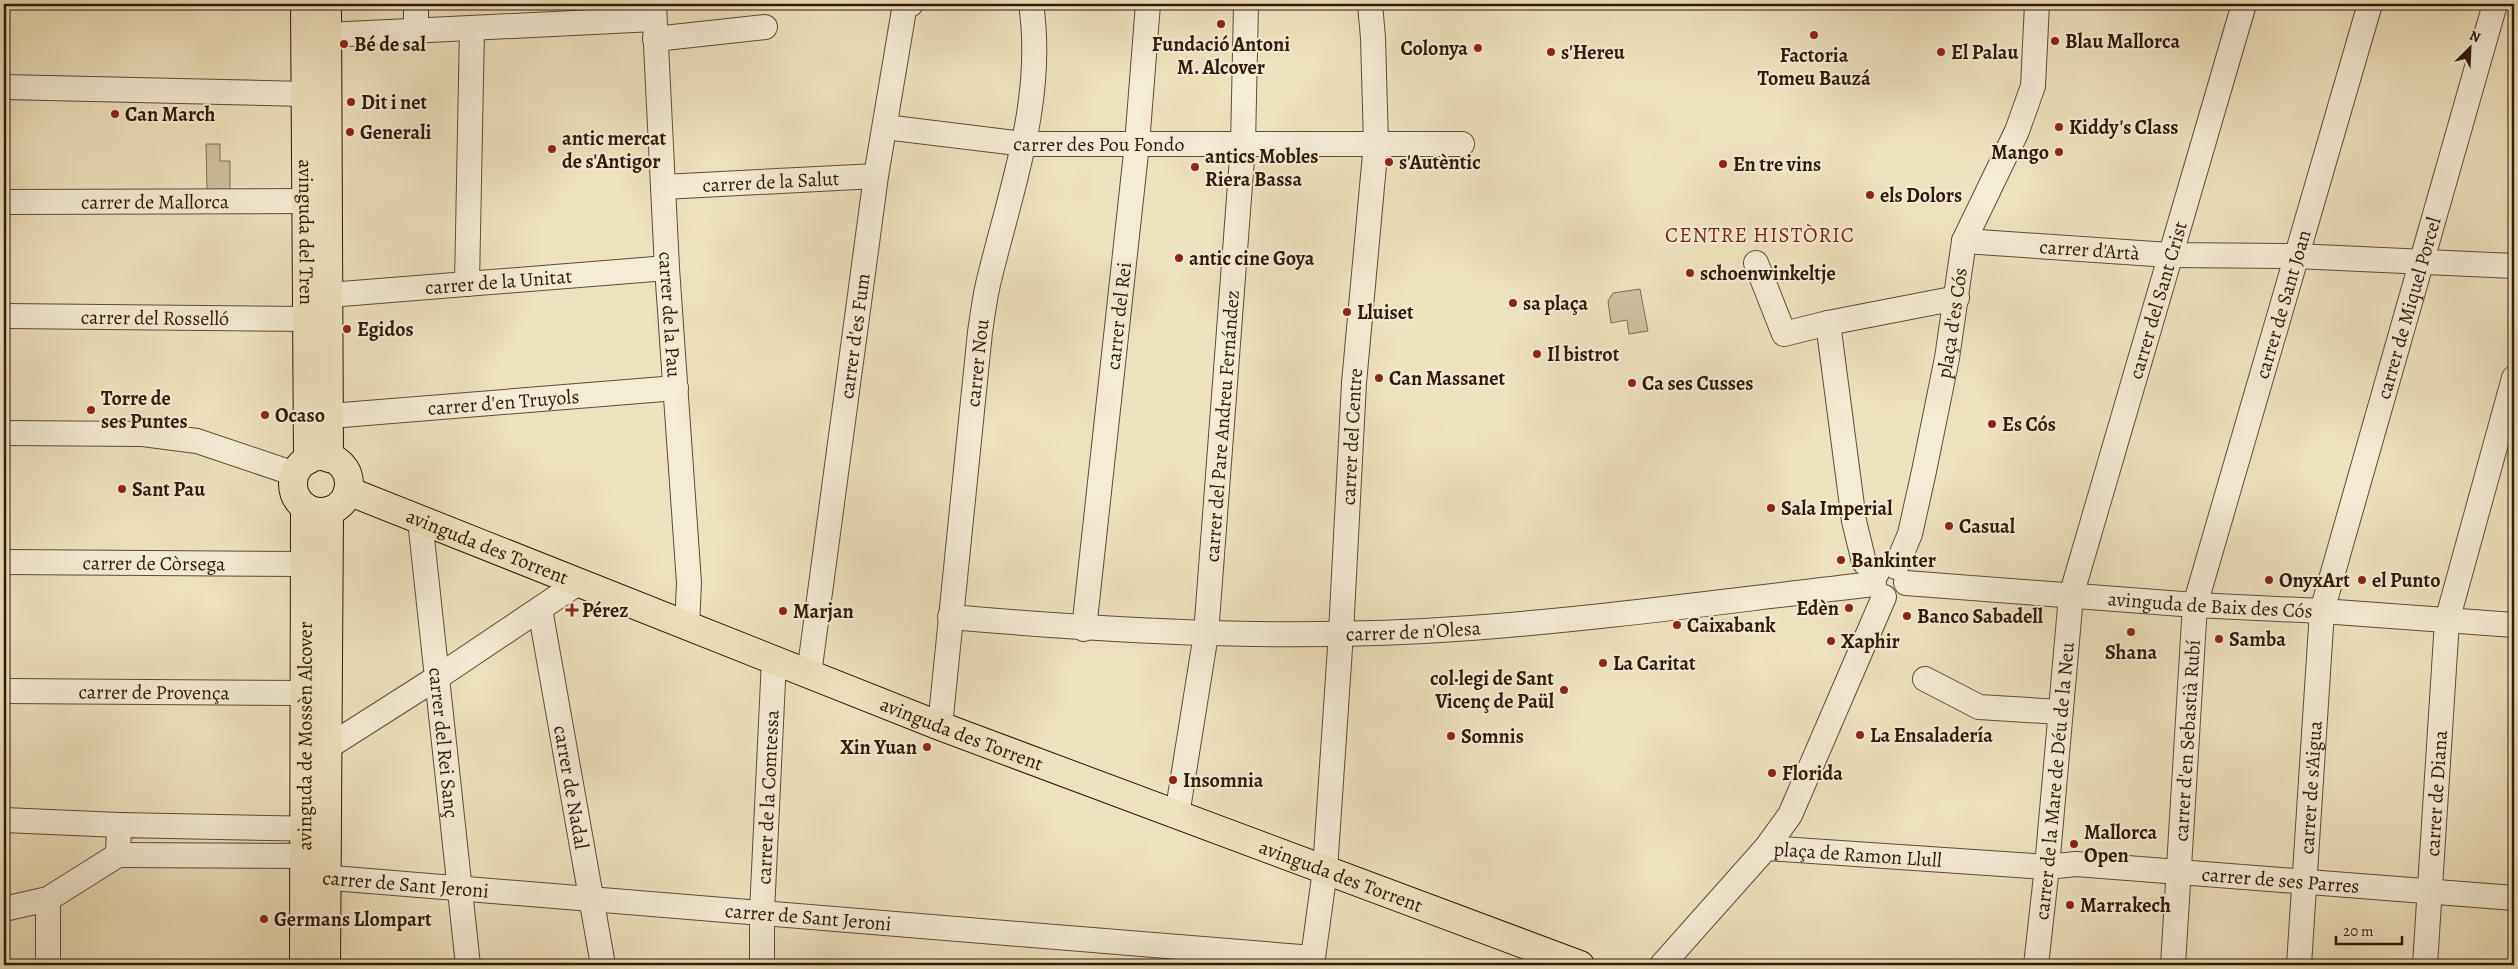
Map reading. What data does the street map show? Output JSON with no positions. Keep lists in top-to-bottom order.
{
  "streets": {
    "main road": ["avinguda del Tren", "avinguda des Torrent", "avinguda de Mossèn Alcover"],
    "street": [
      "carrer des Pou Fondo",
      "carrer de la Salut",
      "carrer de Mallorca",
      "carrer d'Artà",
      "carrer de la Unitat",
      "carrer del Sant Crist",
      "carrer de Sant Joan",
      "carrer de Miquel Porcel",
      "carrer de la Pau",
      "carrer del Rei",
      "carrer del Rosselló",
      "plaça d'es Cós",
      "carrer d'es Fum",
      "carrer Nou",
      "carrer d'en Truyols",
      "carrer del Pare Andreu Fernández",
      "carrer del Centre",
      "carrer de Còrsega",
      "avinguda de Baix des Cós",
      "carrer de n'Olesa",
      "carrer de Provença",
      "carrer d'en Sebastià Rubí",
      "carrer del Rei Sanç",
      "carrer de la Mare de Déu de la Neu",
      "carrer de Nadal",
      "carrer de s'Aigua",
      "carrer de Diana",
      "carrer de la Comtessa",
      "plaça de Ramon Llull",
      "carrer de ses Parres",
      "carrer de Sant Jeroni"
    ]
  },
  "crossings": [
    ["carrer des Pou Fondo", "carrer del Rei"],
    ["carrer des Pou Fondo", "carrer d'es Fum"],
    ["carrer des Pou Fondo", "carrer Nou"],
    ["carrer des Pou Fondo", "carrer del Pare Andreu Fernández"],
    ["carrer des Pou Fondo", "carrer del Centre"],
    ["carrer de la Salut", "carrer de la Pau"],
    ["carrer de la Salut", "carrer d'es Fum"],
    ["carrer de Mallorca", "avinguda del Tren"],
    ["avinguda del Tren", "carrer de la Unitat"],
    ["avinguda del Tren", "carrer del Rosselló"],
    ["avinguda del Tren", "carrer d'en Truyols"],
    ["avinguda del Tren", "avinguda des Torrent"],
    ["avinguda del Tren", "avinguda de Mossèn Alcover"],
    ["carrer d'Artà", "carrer del Sant Crist"],
    ["carrer d'Artà", "carrer de Sant Joan"],
    ["carrer d'Artà", "carrer de Miquel Porcel"],
    ["carrer d'Artà", "plaça d'es Cós"],
    ["carrer de la Unitat", "carrer de la Pau"],
    ["carrer del Sant Crist", "avinguda de Baix des Cós"],
    ["carrer del Sant Crist", "carrer de la Mare de Déu de la Neu"],
    ["carrer de Sant Joan", "avinguda de Baix des Cós"],
    ["carrer de Sant Joan", "carrer d'en Sebastià Rubí"],
    ["carrer de Miquel Porcel", "avinguda de Baix des Cós"],
    ["carrer de Miquel Porcel", "carrer de s'Aigua"],
    ["carrer de la Pau", "carrer d'en Truyols"],
    ["carrer de la Pau", "avinguda des Torrent"],
    ["carrer del Rei", "carrer de n'Olesa"],
    ["plaça d'es Cós", "avinguda de Baix des Cós"],
    ["plaça d'es Cós", "carrer de n'Olesa"],
    ["plaça d'es Cós", "plaça de Ramon Llull"],
    ["carrer d'es Fum", "avinguda des Torrent"],
    ["carrer Nou", "avinguda des Torrent"],
    ["carrer Nou", "carrer de n'Olesa"],
    ["carrer del Pare Andreu Fernández", "avinguda des Torrent"],
    ["carrer del Pare Andreu Fernández", "carrer de n'Olesa"],
    ["carrer del Centre", "avinguda des Torrent"],
    ["carrer del Centre", "carrer de n'Olesa"],
    ["carrer del Centre", "carrer de Sant Jeroni"],
    ["avinguda des Torrent", "avinguda de Mossèn Alcover"],
    ["avinguda des Torrent", "carrer del Rei Sanç"],
    ["avinguda des Torrent", "carrer de la Comtessa"],
    ["carrer de Còrsega", "avinguda de Mossèn Alcover"],
    ["avinguda de Baix des Cós", "carrer de n'Olesa"],
    ["avinguda de Baix des Cós", "carrer d'en Sebastià Rubí"],
    ["avinguda de Baix des Cós", "carrer de la Mare de Déu de la Neu"],
    ["avinguda de Baix des Cós", "carrer de s'Aigua"],
    ["avinguda de Baix des Cós", "carrer de Diana"],
    ["carrer de Provença", "avinguda de Mossèn Alcover"],
    ["avinguda de Mossèn Alcover", "carrer de Sant Jeroni"],
    ["carrer d'en Sebastià Rubí", "carrer de ses Parres"],
    ["carrer del Rei Sanç", "carrer de Sant Jeroni"],
    ["carrer de la Mare de Déu de la Neu", "plaça de Ramon Llull"],
    ["carrer de la Mare de Déu de la Neu", "carrer de ses Parres"],
    ["carrer de Nadal", "carrer de Sant Jeroni"],
    ["carrer de s'Aigua", "carrer de ses Parres"],
    ["carrer de Diana", "carrer de ses Parres"],
    ["carrer de la Comtessa", "carrer de Sant Jeroni"],
    ["plaça de Ramon Llull", "carrer de ses Parres"]
  ],
  "districts": ["CENTRE HISTÒRIC"],
  "places": {
    "other": [
      "Fundació Antoni M. Alcover",
      "Factoria Tomeu Bauzá",
      "Blau Mallorca",
      "Bé de sal",
      "Colonya",
      "s'Hereu",
      "El Palau",
      "Dit i net",
      "Can March",
      "Kiddy's Class",
      "Generali",
      "antic mercat de s'Antigor",
      "Mango",
      "s'Autèntic",
      "En tre vins",
      "antics Mobles Riera Bassa",
      "els Dolors",
      "antic cine Goya",
      "schoenwinkeltje",
      "sa plaça",
      "Lluiset",
      "Egidos",
      "Il bistrot",
      "Can Massanet",
      "Ca ses Cusses",
      "Torre de ses Puntes",
      "Ocaso",
      "Es Cós",
      "Sant Pau",
      "Sala Imperial",
      "Casual",
      "Bankinter",
      "OnyxArt",
      "el Punto",
      "Edèn",
      "Marjan",
      "Banco Sabadell",
      "Caixabank",
      "Shana",
      "Samba",
      "Xaphir",
      "La Caritat",
      "col·legi de Sant Vicenç de Paül",
      "La Ensaladería",
      "Somnis",
      "Xin Yuan",
      "Florida",
      "Insomnia",
      "Mallorca Open",
      "Marrakech",
      "Germans Llompart"
    ],
    "health": ["Pérez"]
  },
  "scale_bar": "20 m",
  "north": "top right"
}
